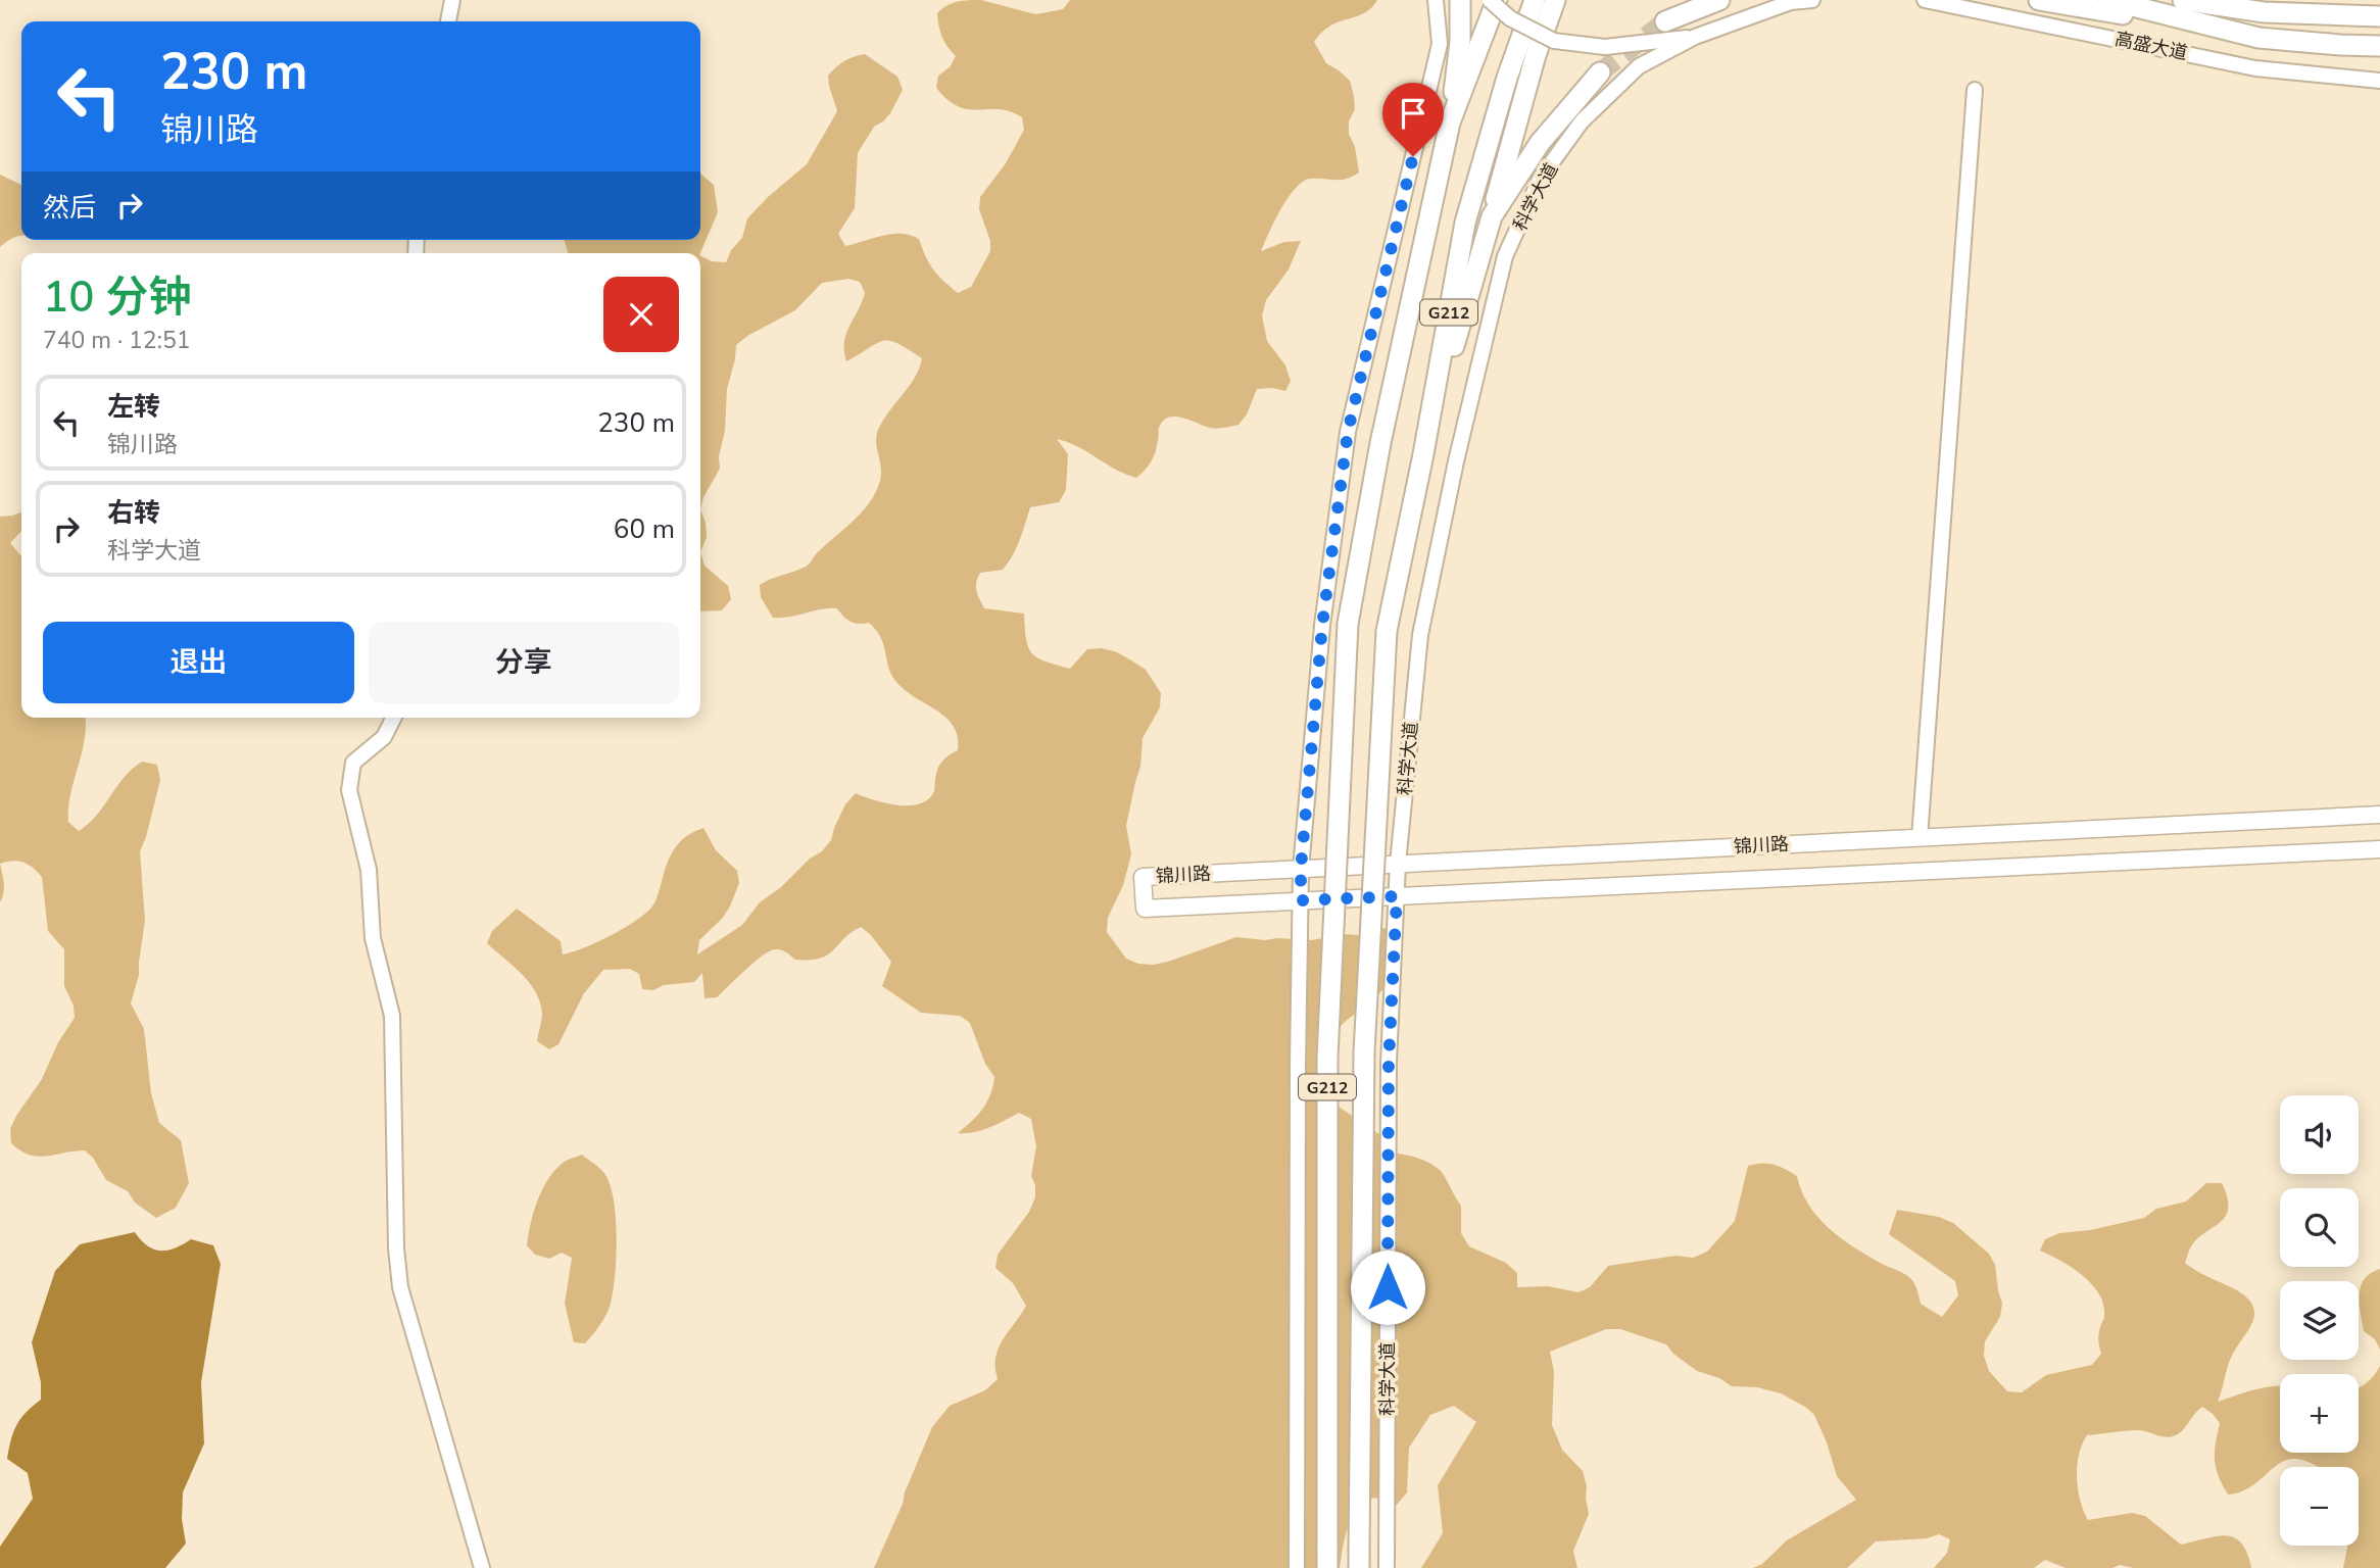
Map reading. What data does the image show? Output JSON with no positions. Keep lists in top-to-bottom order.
{
  "streets": {
    "highway": ["高盛大道", "科学大道", "G212"],
    "main road": ["锦川路"]
  },
  "crossings": [
    ["科学大道", "锦川路"]
  ],
  "page": {
    "turn": ["230 m", "锦川路"],
    "then": "然后",
    "heading": ["10 分钟", "740 m · 12:51"],
    "list": [
      {
        "name": "左转",
        "note": "锦川路",
        "value": "230 m"
      },
      {
        "name": "右转",
        "note": "科学大道",
        "value": "60 m"
      }
    ],
    "buttons": ["退出", "分享"],
    "map_buttons": ["+", "−"]
  }
}
